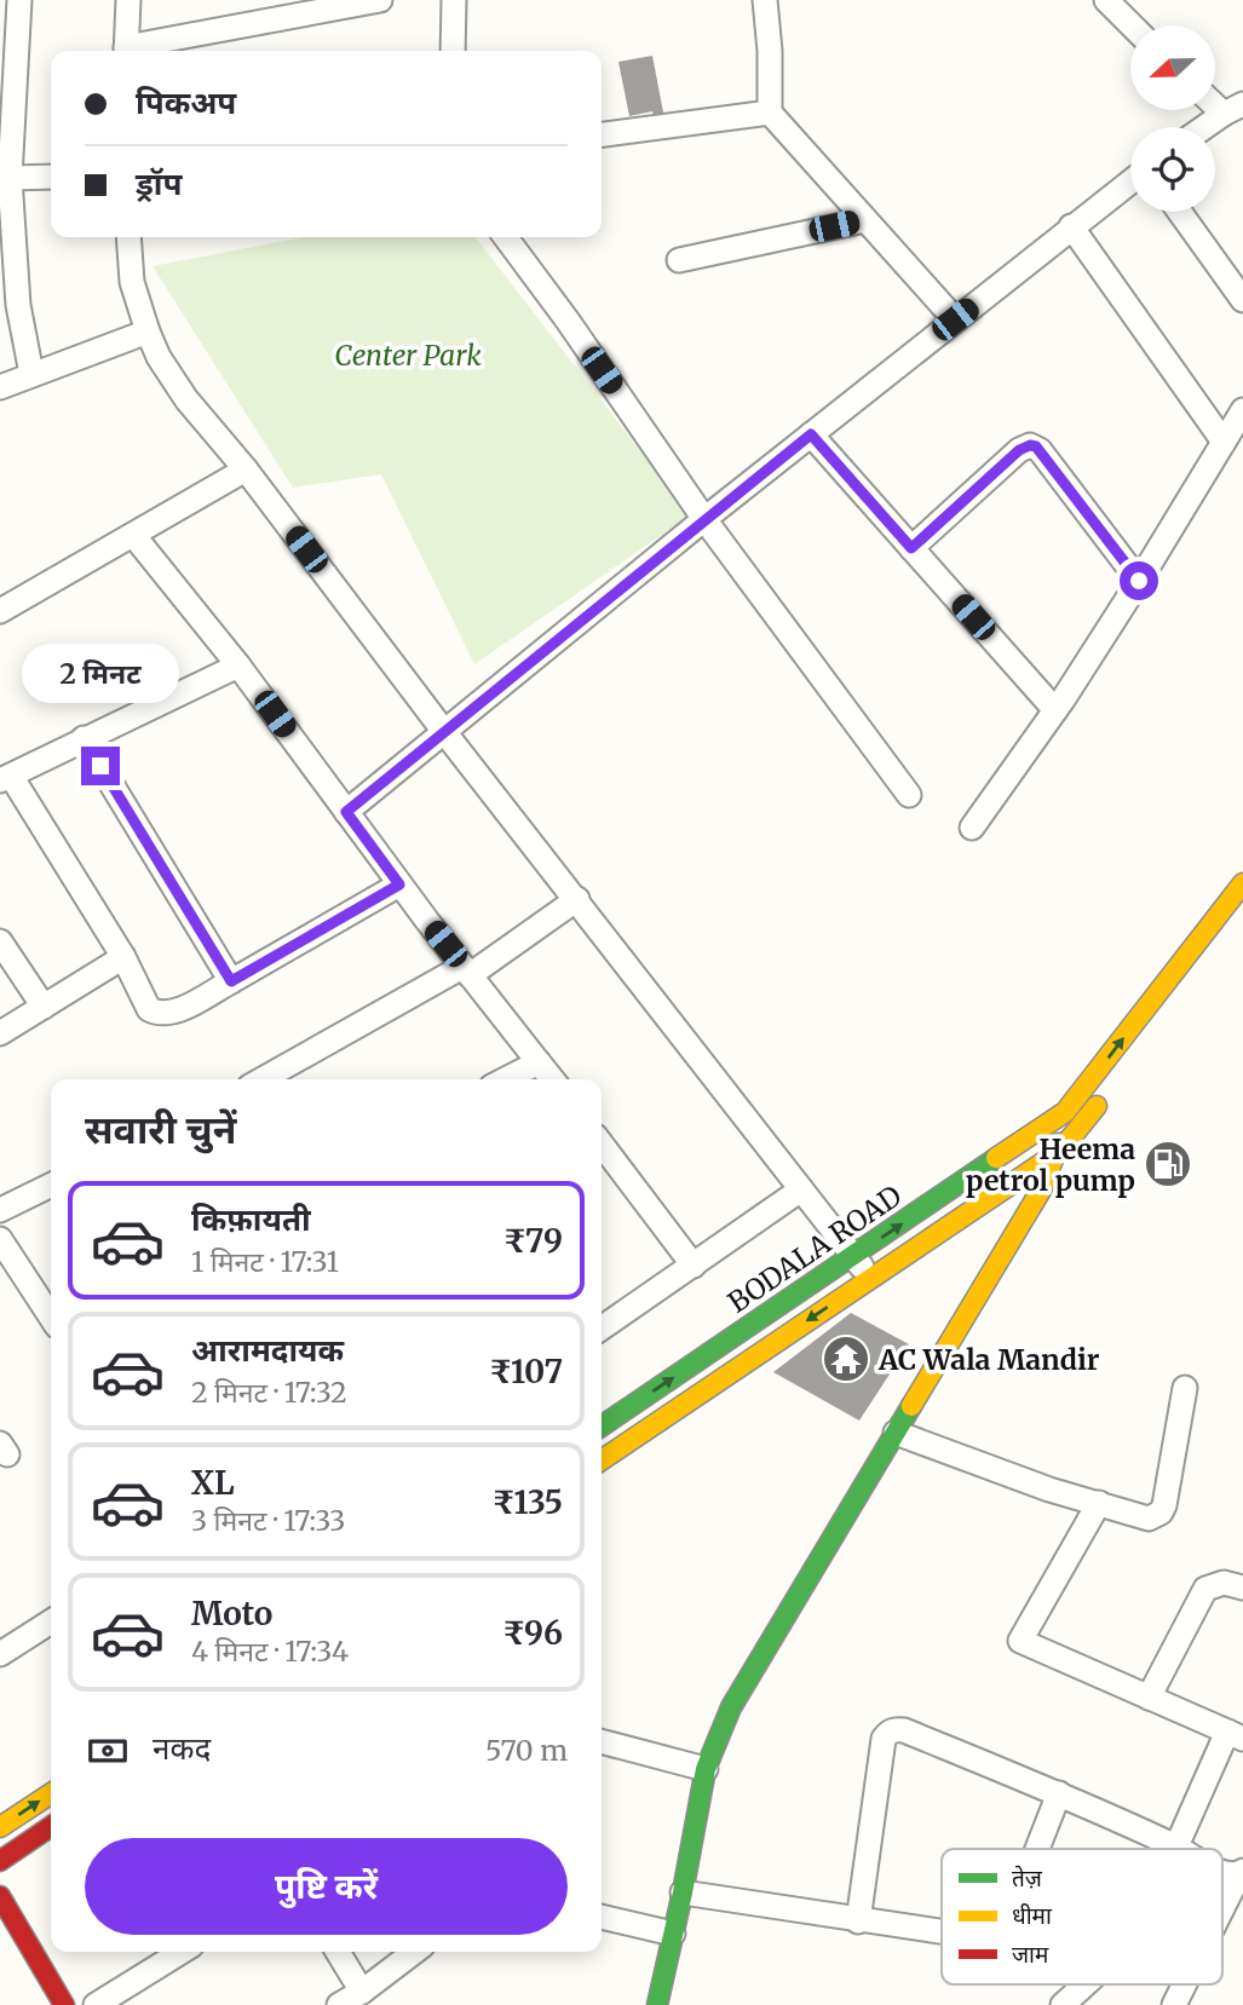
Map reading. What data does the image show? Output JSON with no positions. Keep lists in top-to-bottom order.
{
  "streets": {
    "main road": ["BODALA ROAD"]
  },
  "parks": ["Center Park"],
  "places": {
    "fuel station": ["Heema petrol pump"],
    "temple": ["AC Wala Mandir"]
  },
  "legend": ["तेज़", "धीमा", "जाम"],
  "north": "left",
  "page": {
    "banner": ["पिकअप", "ड्रॉप"],
    "bubble": "2 मिनट",
    "heading": "सवारी चुनें",
    "list": [
      {
        "name": "किफ़ायती",
        "note": "1 मिनट · 17:31",
        "value": "₹79"
      },
      {
        "name": "आरामदायक",
        "note": "2 मिनट · 17:32",
        "value": "₹107"
      },
      {
        "name": "XL",
        "note": "3 मिनट · 17:33",
        "value": "₹135"
      },
      {
        "name": "Moto",
        "note": "4 मिनट · 17:34",
        "value": "₹96"
      }
    ],
    "pay": ["नकद", "570 m"],
    "buttons": "पुष्टि करें"
  }
}
